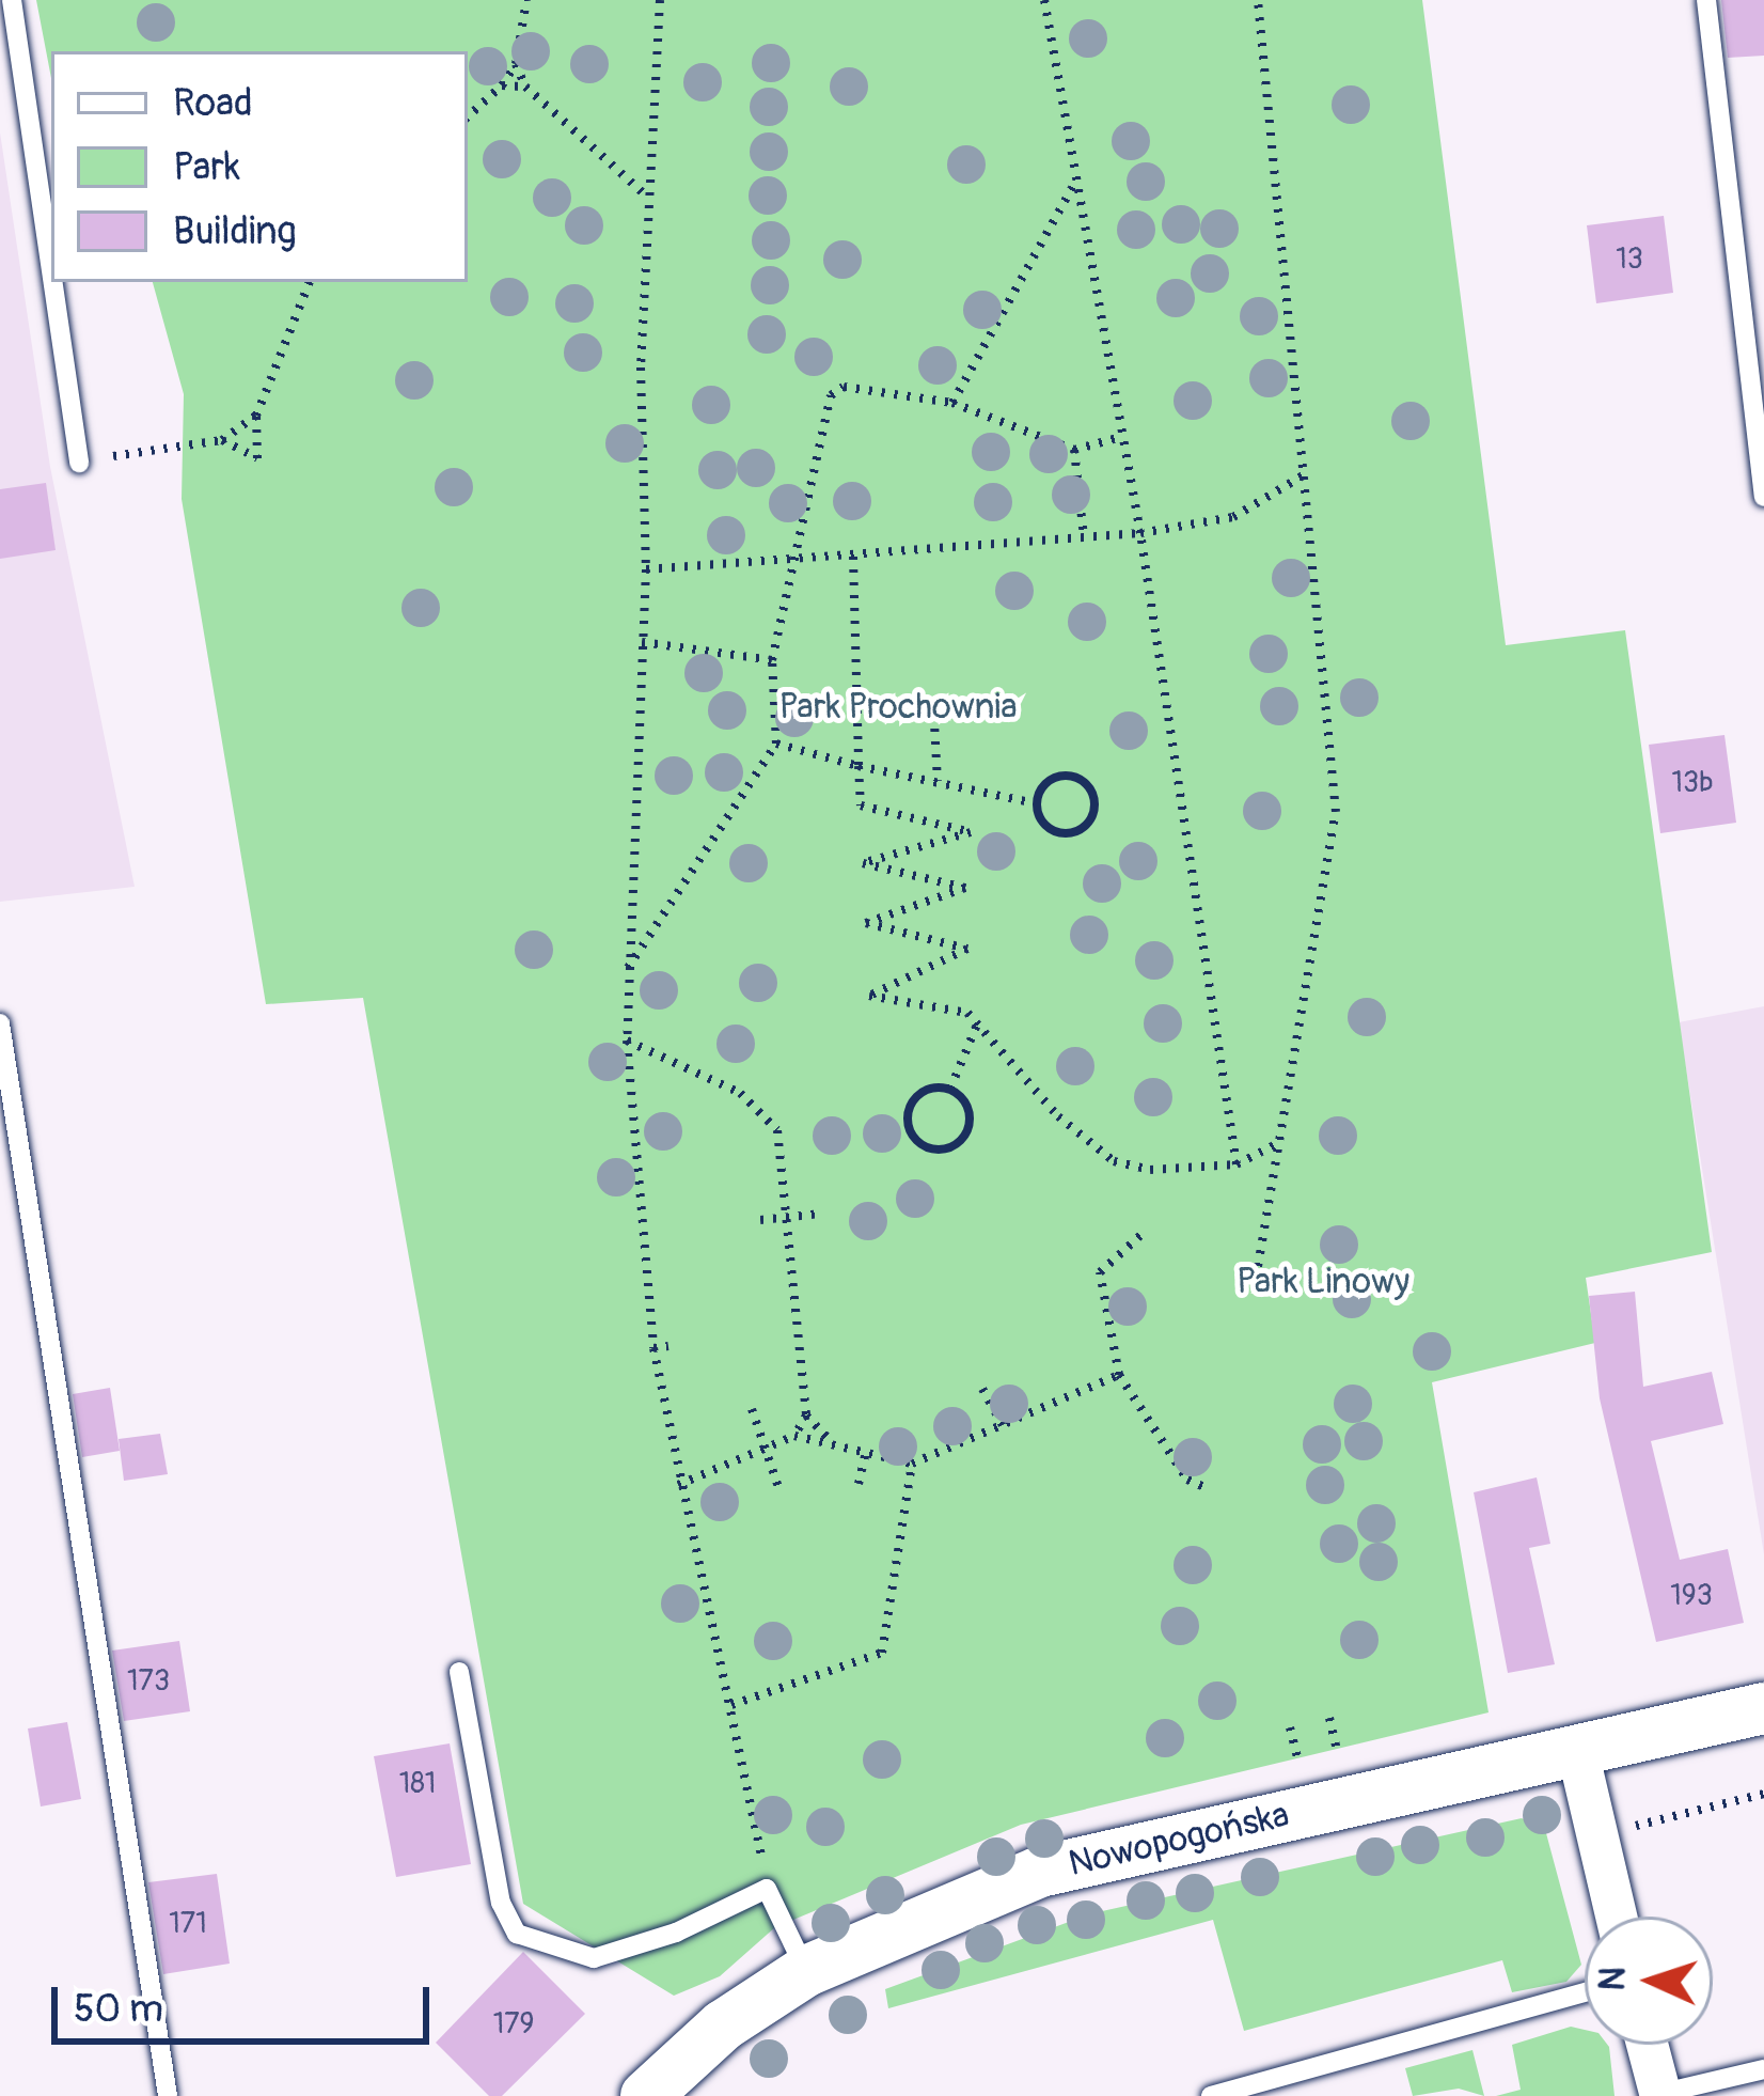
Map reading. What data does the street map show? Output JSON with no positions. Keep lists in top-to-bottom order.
{
  "streets": {
    "street": ["Nowopogońska"]
  },
  "parks": ["Park Prochownia", "Park Linowy"],
  "house_numbers": [
    "13",
    "13b",
    "193",
    "173",
    "181",
    "171",
    "179"
  ],
  "legend": ["Road", "Park", "Building"],
  "scale_bar": "50 m",
  "north": "left"
}
